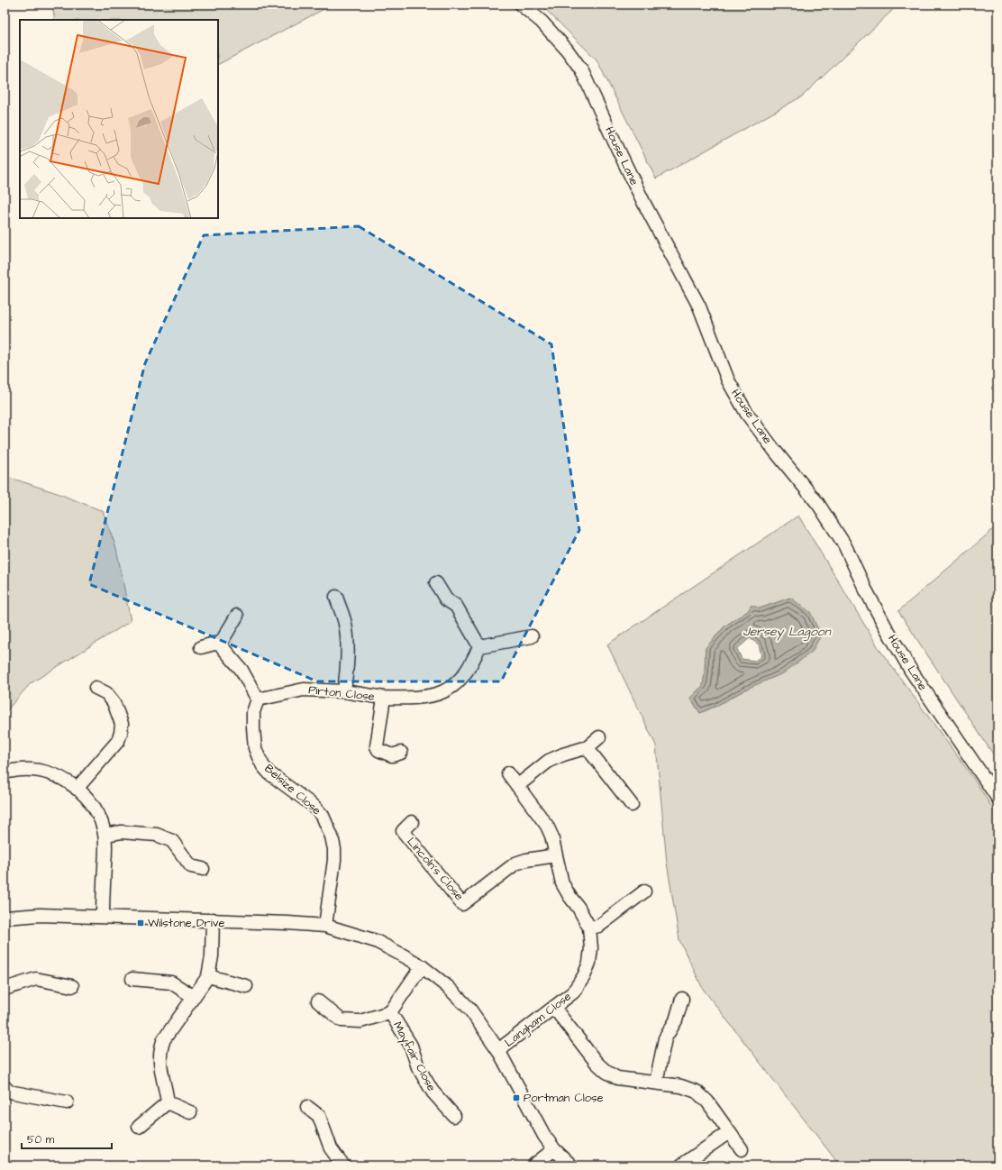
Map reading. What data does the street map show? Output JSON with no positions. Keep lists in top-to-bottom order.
{
  "streets": {
    "street": [
      "House Lane",
      "Pirton Close",
      "Belsize Close",
      "Lincoln's Close",
      "Langham Close",
      "Mayfair Close"
    ]
  },
  "crossings": [
    ["Pirton Close", "Belsize Close"],
    ["Lincoln's Close", "Langham Close"]
  ],
  "water": ["Jersey Lagoon"],
  "places": {
    "transit": ["Wilstone Drive", "Portman Close"]
  },
  "scale_bar": "50 m"
}
